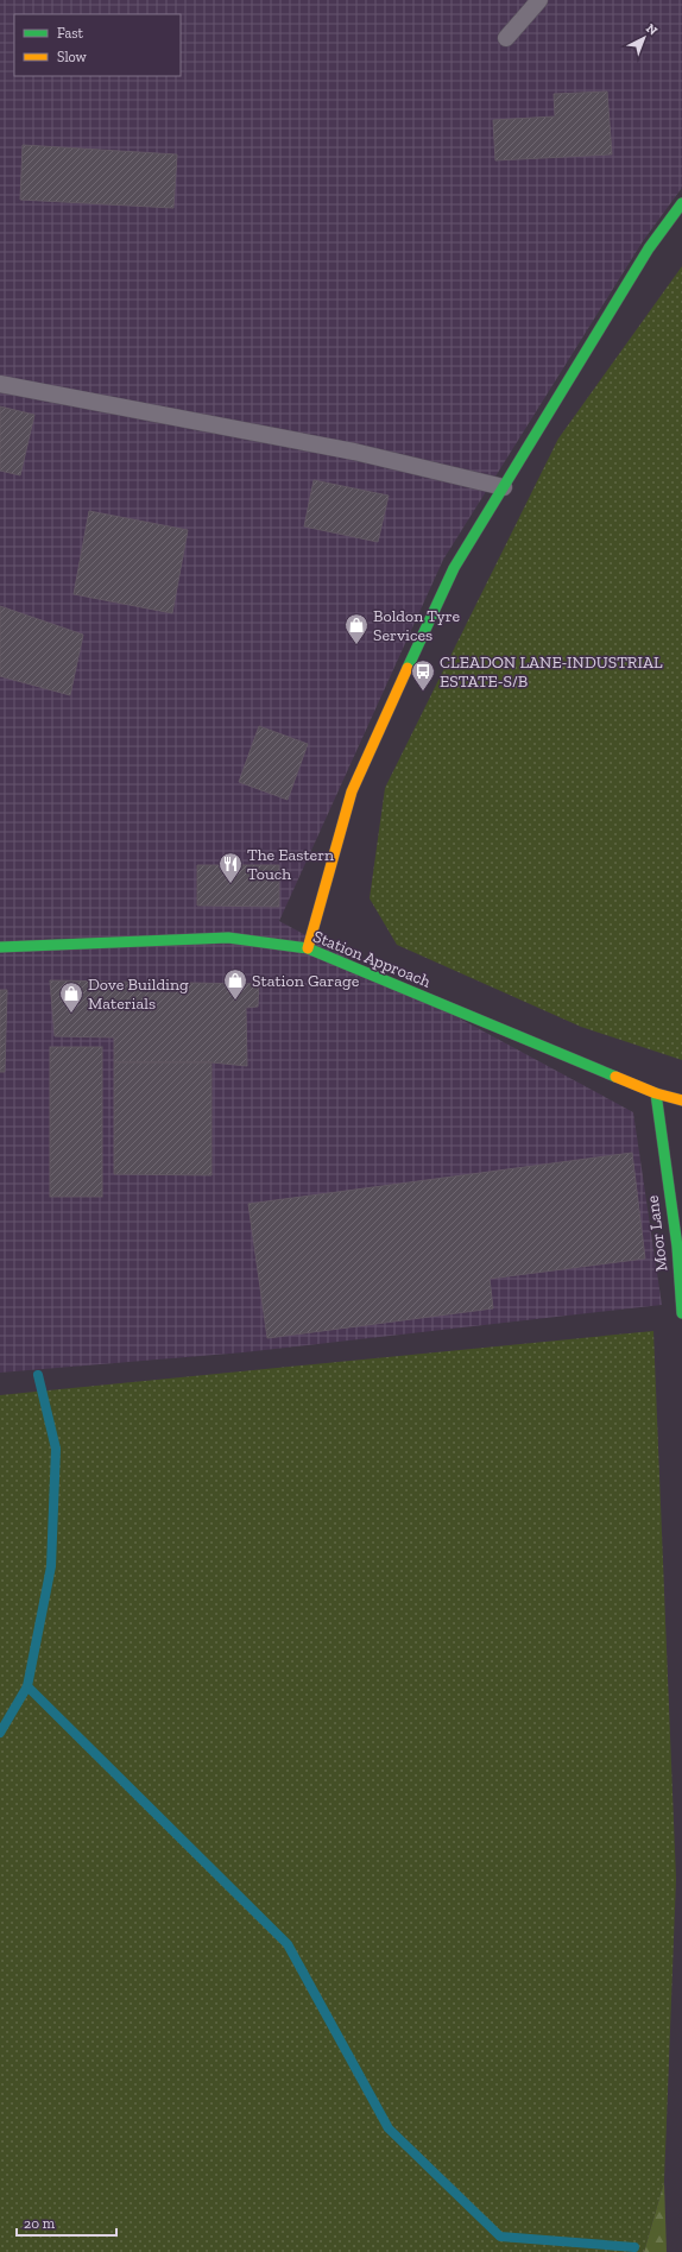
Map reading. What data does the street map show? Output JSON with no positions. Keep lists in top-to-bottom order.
{
  "streets": {
    "street": ["Station Approach", "Moor Lane"]
  },
  "crossings": [
    ["Station Approach", "Moor Lane"]
  ],
  "places": {
    "shop": ["Boldon Tyre Services", "Station Garage", "Dove Building Materials"],
    "bus stop": ["CLEADON LANE-INDUSTRIAL ESTATE-S/B"],
    "restaurant": ["The Eastern Touch"]
  },
  "legend": ["Fast", "Slow"],
  "scale_bar": "20 m",
  "north": "top right"
}
